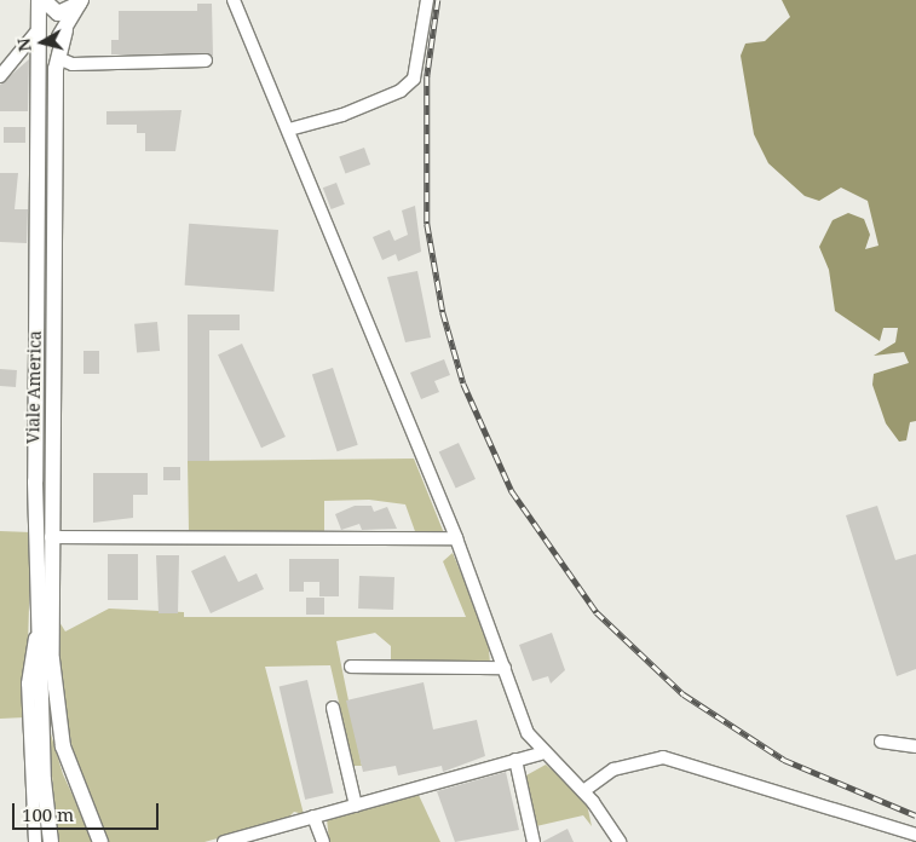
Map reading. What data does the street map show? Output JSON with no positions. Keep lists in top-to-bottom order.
{
  "streets": {
    "main road": ["Viale America"]
  },
  "scale_bar": "100 m",
  "north": "left"
}
